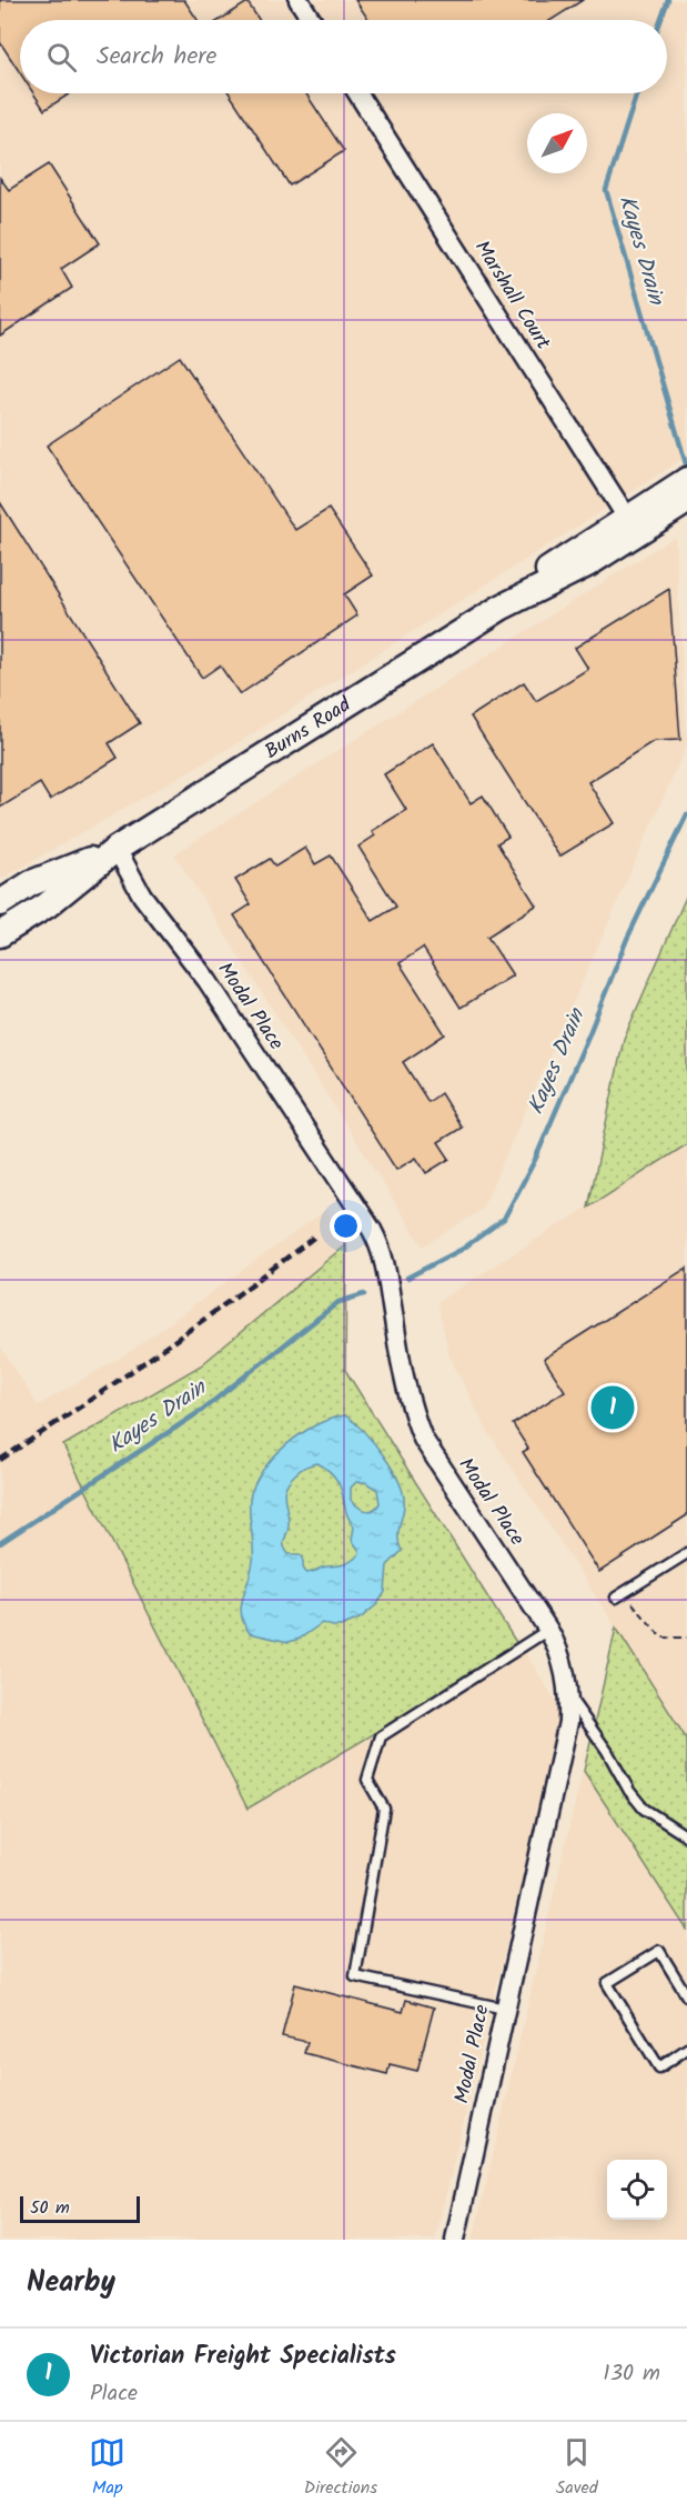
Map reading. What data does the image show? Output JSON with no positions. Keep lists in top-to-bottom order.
{
  "streets": {
    "street": ["Marshall Court", "Burns Road", "Modal Place"]
  },
  "crossings": [
    ["Marshall Court", "Burns Road"],
    ["Burns Road", "Modal Place"]
  ],
  "water": ["Kayes Drain"],
  "scale_bar": "50 m",
  "north": "top right",
  "page": {
    "search": "Search here",
    "pins": "1",
    "scale": "50 m",
    "heading": "Nearby",
    "list": [
      {
        "mark": "1",
        "name": "Victorian Freight Specialists",
        "note": "Place",
        "value": "130 m"
      }
    ],
    "nav": ["Map", "Directions", "Saved"]
  }
}
